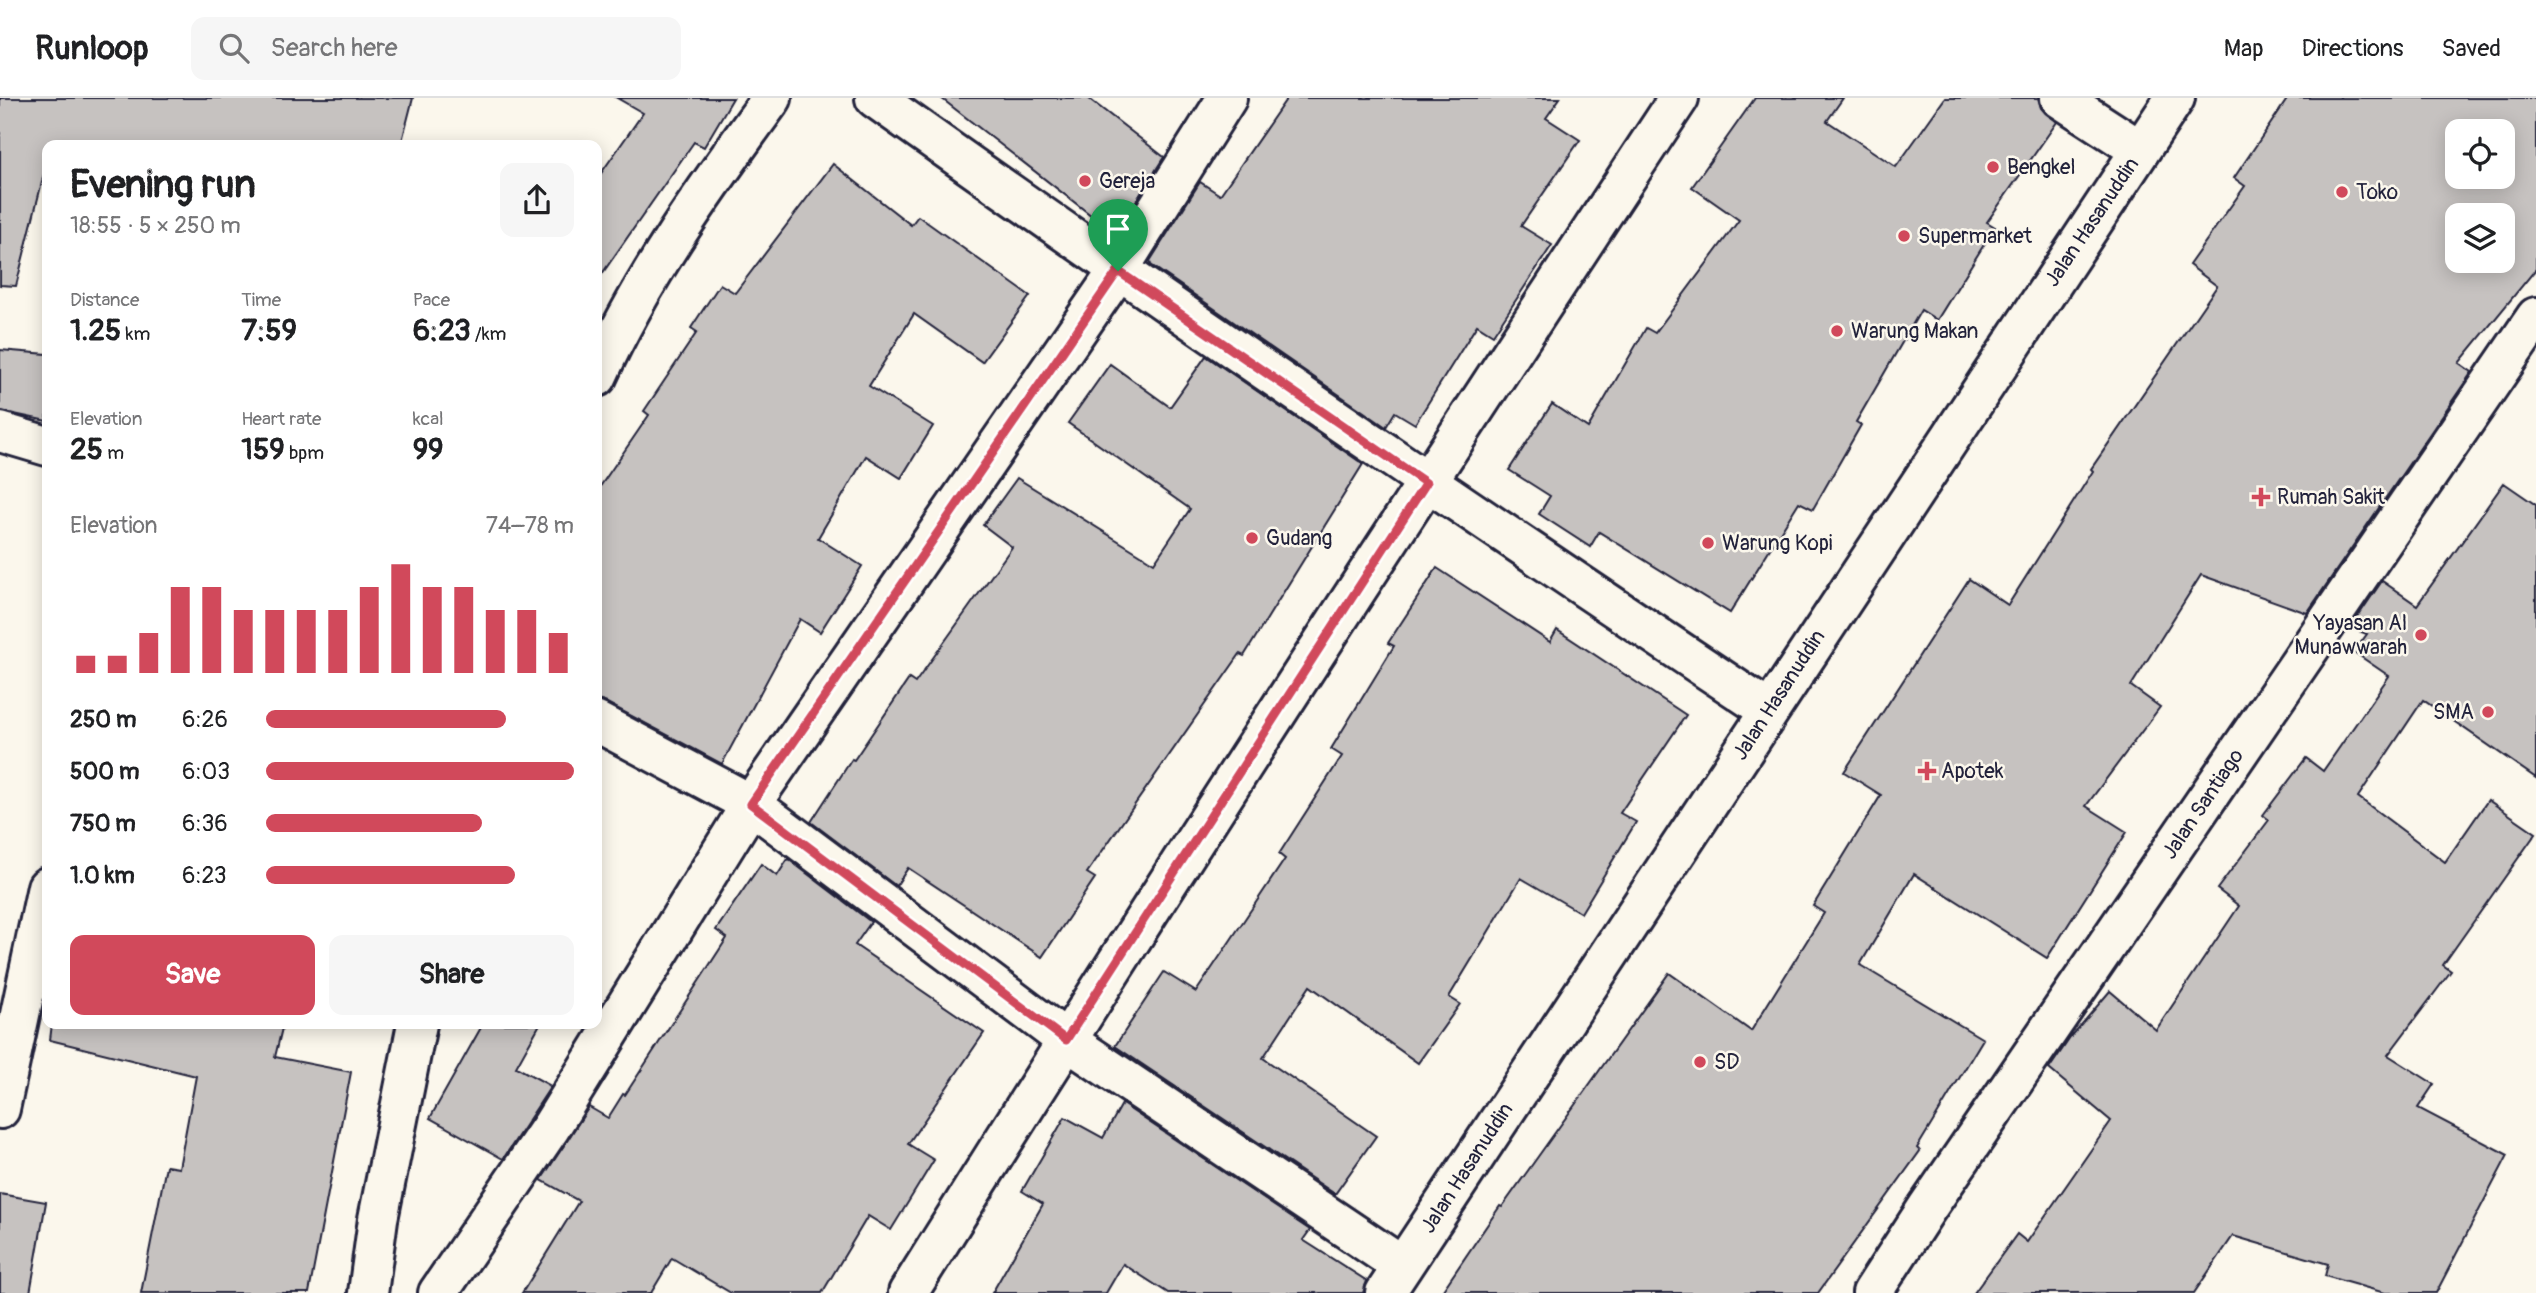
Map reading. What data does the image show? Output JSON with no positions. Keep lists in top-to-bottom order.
{
  "streets": {
    "main road": ["Jalan Hasanuddin", "Jalan Santiago"]
  },
  "places": {
    "other": [
      "Bengkel",
      "Gereja",
      "Toko",
      "Supermarket",
      "Warung Makan",
      "Gudang",
      "Warung Kopi",
      "Yayasan Al Munawwarah",
      "SMA",
      "SD"
    ],
    "health": ["Rumah Sakit", "Apotek"]
  },
  "page": {
    "header": "Runloop",
    "search": "Search here",
    "nav": ["Map", "Directions", "Saved"],
    "heading": ["Evening run", "18:55 · 5 × 250 m"],
    "stats": [
      ["Distance", "1.25 km"],
      ["Time", "7:59"],
      ["Pace", "6:23 /km"],
      ["Elevation", "25 m"],
      ["Heart rate", "159 bpm"],
      ["kcal", "99"]
    ],
    "chart": ["Elevation", "74–78 m"],
    "list": [
      {
        "name": "250 m",
        "note": "6:26"
      },
      {
        "name": "500 m",
        "note": "6:03"
      },
      {
        "name": "750 m",
        "note": "6:36"
      },
      {
        "name": "1.0 km",
        "note": "6:23"
      }
    ],
    "buttons": ["Save", "Share"]
  }
}
